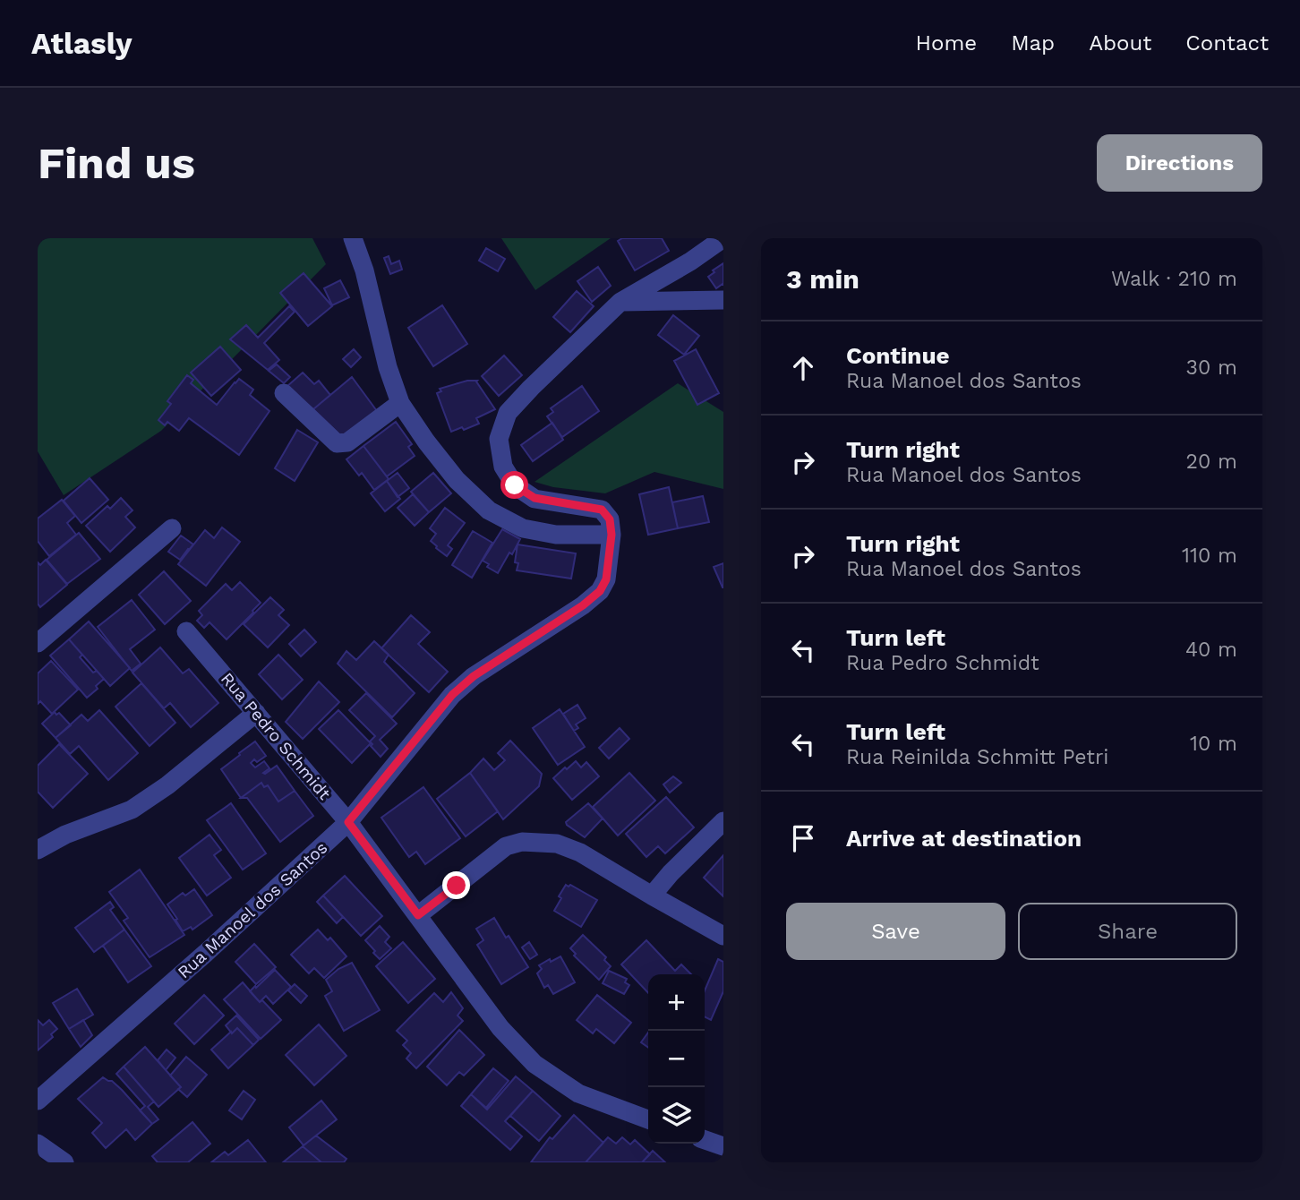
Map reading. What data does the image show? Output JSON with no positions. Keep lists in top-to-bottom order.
{
  "streets": {
    "street": ["Rua Pedro Schmidt", "Rua Manoel dos Santos"]
  },
  "crossings": [
    ["Rua Pedro Schmidt", "Rua Manoel dos Santos"]
  ],
  "page": {
    "header": "Atlasly",
    "nav": [
      "Home",
      "Map",
      "About",
      "Contact"
    ],
    "buttons": [
      "Directions",
      ["Save", "Share"]
    ],
    "title": "Find us",
    "heading": ["3 min", "Walk · 210 m"],
    "list": [
      ["Continue", "Rua Manoel dos Santos", "30 m"],
      ["Turn right", "Rua Manoel dos Santos", "20 m"],
      ["Turn right", "Rua Manoel dos Santos", "110 m"],
      ["Turn left", "Rua Pedro Schmidt", "40 m"],
      ["Turn left", "Rua Reinilda Schmitt Petri", "10 m"],
      "Arrive at destination"
    ],
    "map_buttons": ["+", "−"]
  }
}
